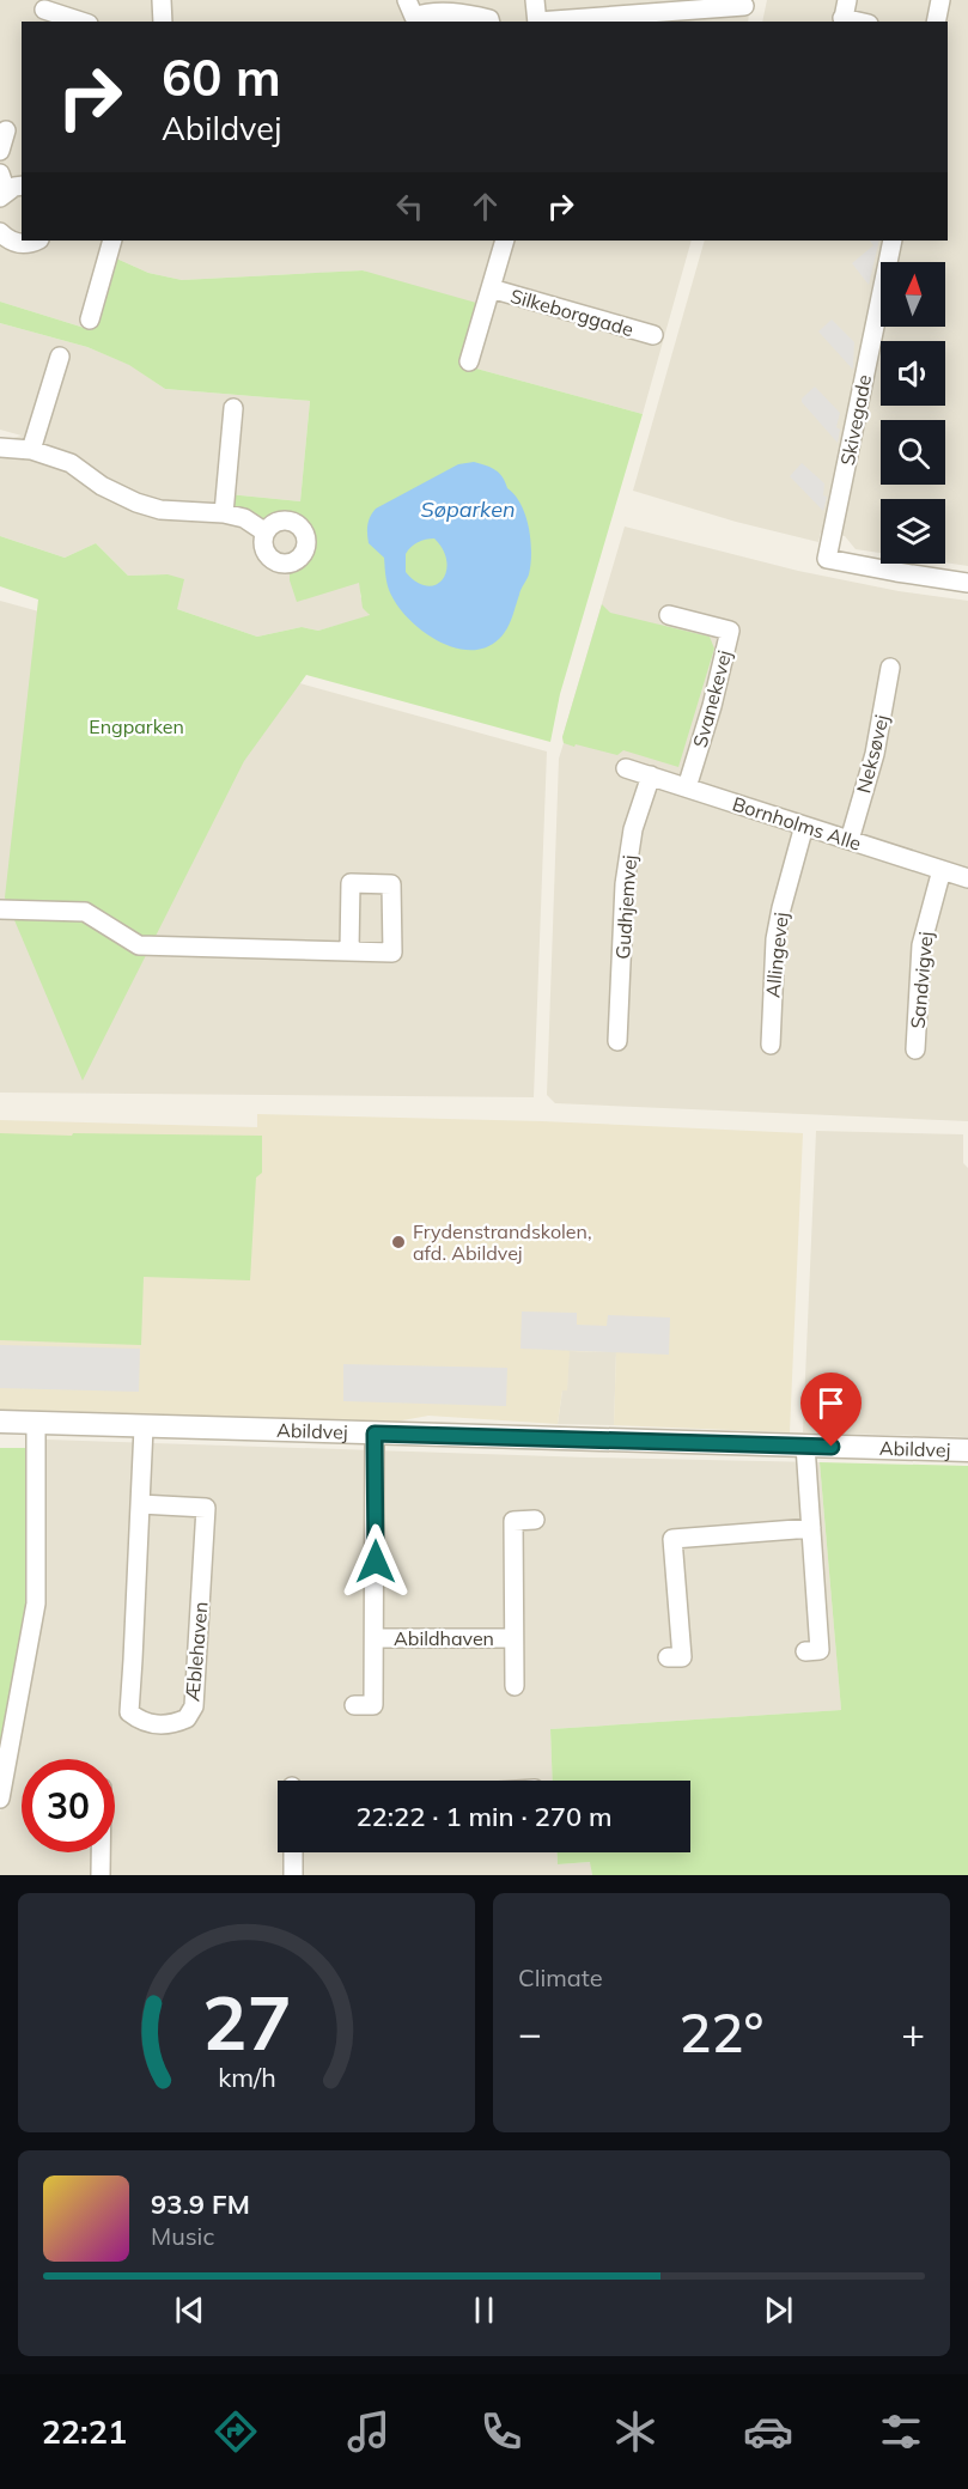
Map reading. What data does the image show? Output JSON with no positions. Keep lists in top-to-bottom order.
{
  "streets": {
    "street": [
      "Silkeborggade",
      "Skivegade",
      "Svanekevej",
      "Neksøvej",
      "Bornholms Alle",
      "Gudhjemvej",
      "Allingevej",
      "Sandvigvej",
      "Abildvej",
      "Abildhaven",
      "Æblehaven"
    ]
  },
  "crossings": [
    ["Svanekevej", "Bornholms Alle"],
    ["Neksøvej", "Bornholms Alle"],
    ["Bornholms Alle", "Gudhjemvej"],
    ["Bornholms Alle", "Allingevej"],
    ["Bornholms Alle", "Sandvigvej"],
    ["Abildvej", "Abildhaven"],
    ["Abildvej", "Æblehaven"]
  ],
  "water": ["Søparken"],
  "parks": ["Engparken"],
  "places": ["Frydenstrandskolen, afd. Abildvej"],
  "north": "top",
  "page": {
    "turn": ["60 m", "Abildvej"],
    "limit": "30",
    "trip": "22:22 · 1 min · 270 m",
    "tile": "Climate",
    "heat": ["−", "22°", "+"],
    "song": ["93.9 FM", "Music"],
    "tabs": "22:21",
    "gauge": ["27", "km/h"]
  }
}
